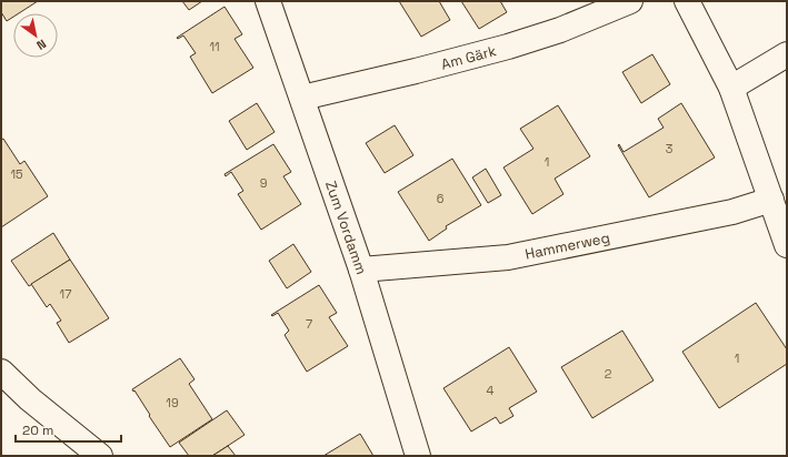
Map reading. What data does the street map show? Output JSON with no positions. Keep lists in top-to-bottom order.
{
  "streets": {
    "street": ["Am Gärk", "Zum Vordamm", "Hammerweg"]
  },
  "crossings": [
    ["Am Gärk", "Zum Vordamm"],
    ["Zum Vordamm", "Hammerweg"]
  ],
  "house_numbers": [
    "11",
    "3",
    "1",
    "15",
    "9",
    "6",
    "17",
    "7",
    "1",
    "2",
    "4",
    "19"
  ],
  "scale_bar": "20 m",
  "north": "bottom right"
}
